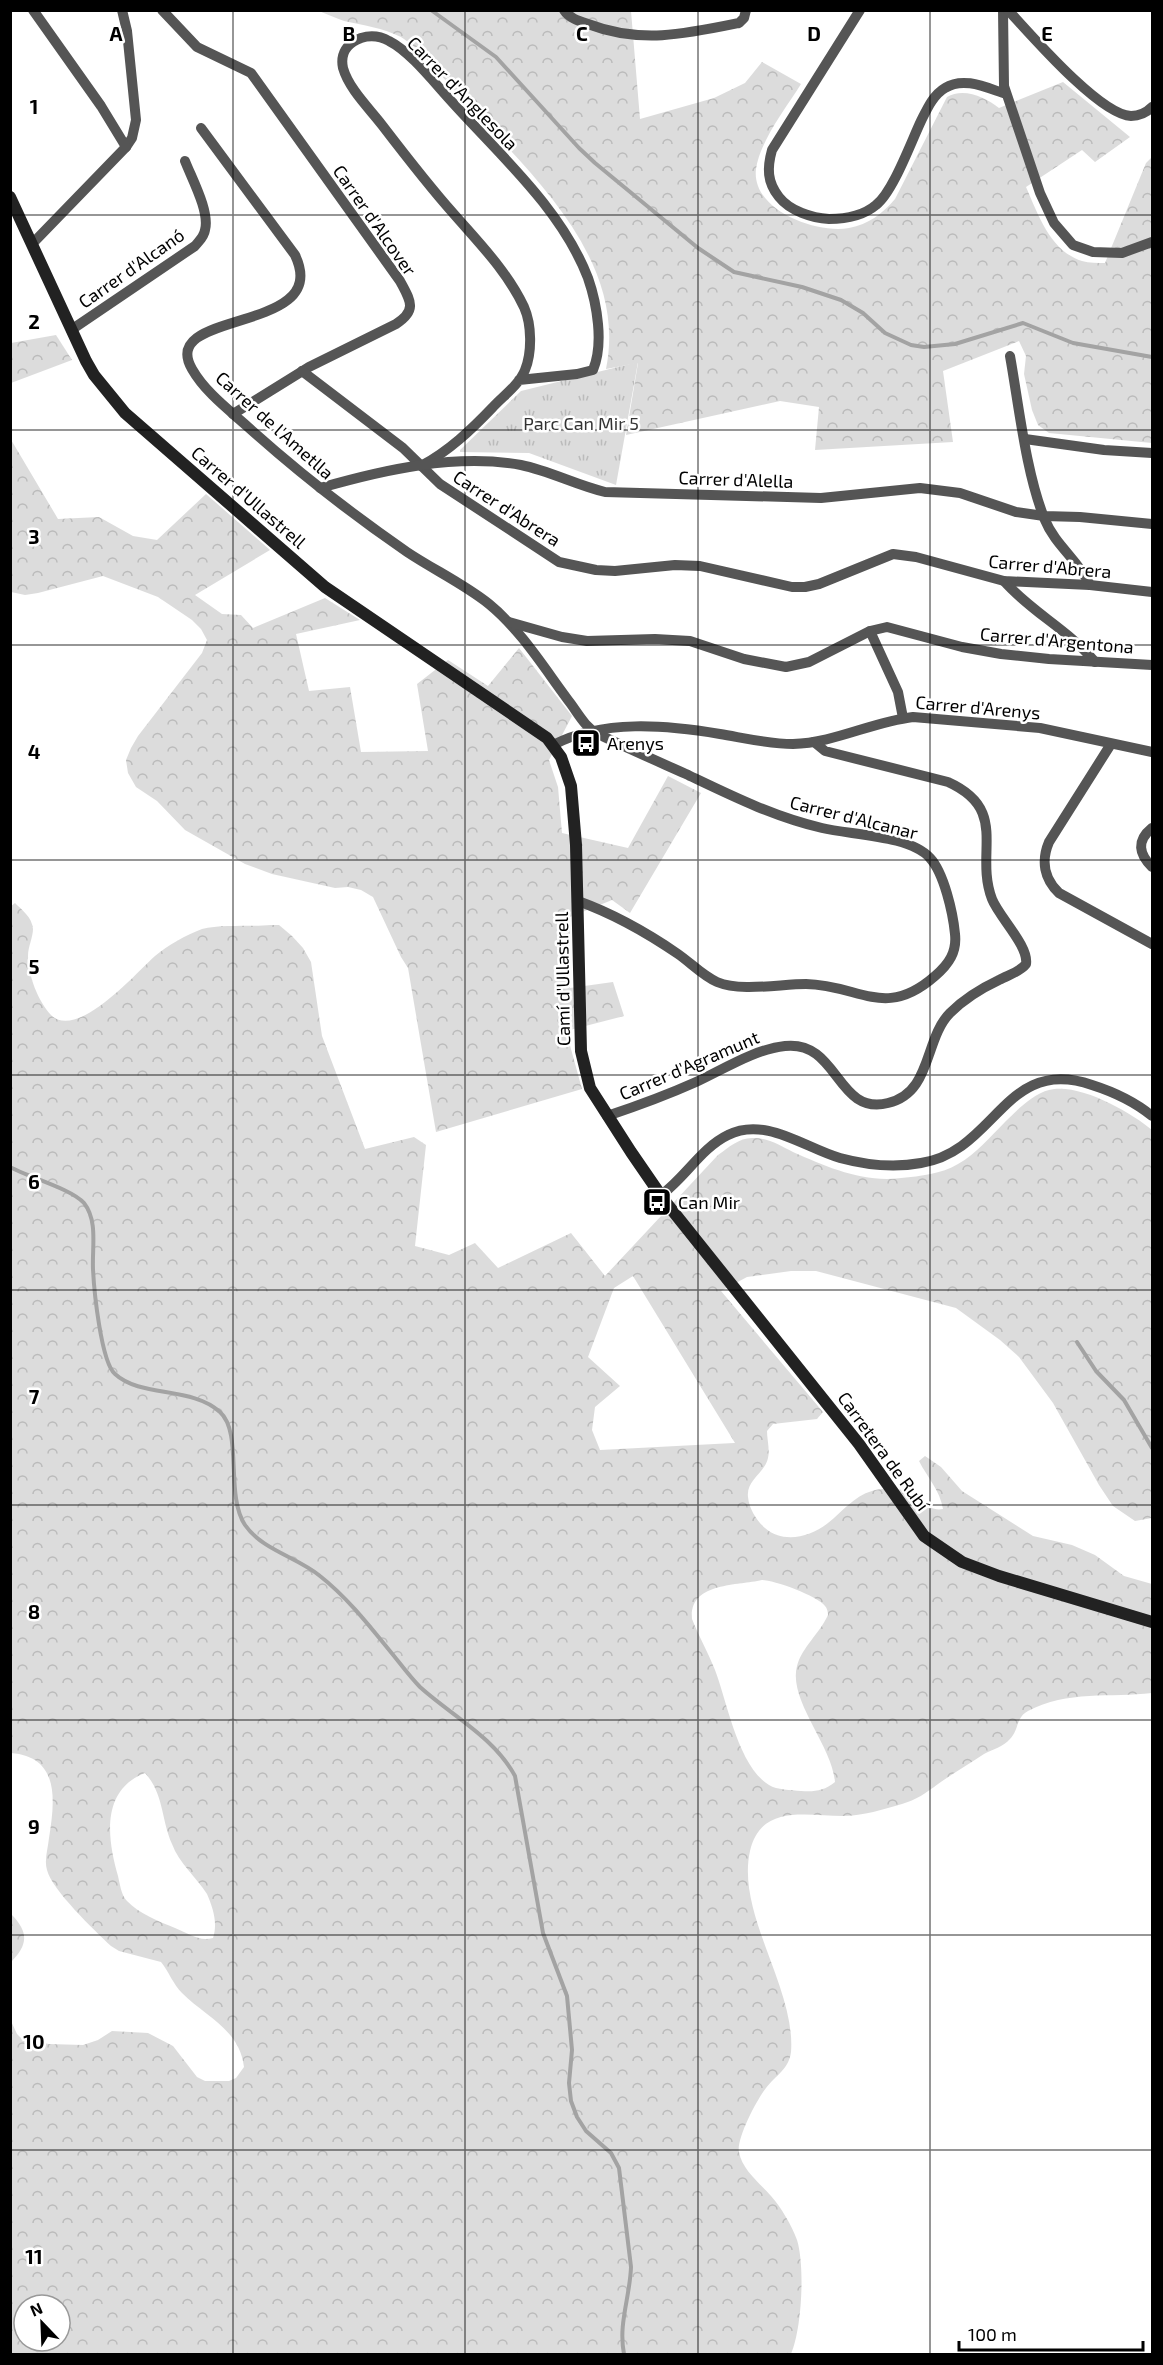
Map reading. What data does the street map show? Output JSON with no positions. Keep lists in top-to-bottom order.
{
  "streets": {
    "street": [
      "Carrer d'Anglesola",
      "Carrer d'Alcover",
      "Carrer d'Alcanó",
      "Carrer de l'Ametlla",
      "Carrer d'Alella",
      "Carrer d'Ullastrell",
      "Carrer d'Abrera",
      "Carrer d'Argentona",
      "Carrer d'Arenys",
      "Carrer d'Alcanar",
      "Camí d'Ullastrell",
      "Carrer d'Agramunt",
      "Carretera de Rubí"
    ]
  },
  "crossings": [
    ["Carrer d'Anglesola", "Carrer d'Alella"],
    ["Carrer d'Anglesola", "Carrer d'Abrera"],
    ["Carrer d'Alcover", "Carrer de l'Ametlla"],
    ["Carrer d'Alcover", "Carrer d'Abrera"],
    ["Carrer d'Alcanó", "Carrer d'Ullastrell"],
    ["Carrer de l'Ametlla", "Carrer d'Alella"],
    ["Carrer de l'Ametlla", "Carrer d'Argentona"],
    ["Carrer de l'Ametlla", "Carrer d'Arenys"],
    ["Carrer de l'Ametlla", "Carrer d'Alcanar"],
    ["Carrer d'Alella", "Carrer d'Abrera"],
    ["Carrer d'Ullastrell", "Carrer d'Arenys"],
    ["Carrer d'Ullastrell", "Camí d'Ullastrell"],
    ["Carrer d'Arenys", "Carrer d'Alcanar"],
    ["Carrer d'Arenys", "Camí d'Ullastrell"],
    ["Carrer d'Arenys", "Carrer d'Agramunt"],
    ["Carrer d'Alcanar", "Camí d'Ullastrell"],
    ["Camí d'Ullastrell", "Carrer d'Agramunt"],
    ["Camí d'Ullastrell", "Carretera de Rubí"]
  ],
  "parks": ["Parc Can Mir 5"],
  "places": {
    "bus stop": ["Arenys", "Can Mir"]
  },
  "scale_bar": "100 m",
  "north": "top left",
  "grid": {
    "columns": [
      "A",
      "B",
      "C",
      "D",
      "E"
    ],
    "rows": [
      "1",
      "2",
      "3",
      "4",
      "5",
      "6",
      "7",
      "8",
      "9",
      "10",
      "11"
    ]
  }
}
